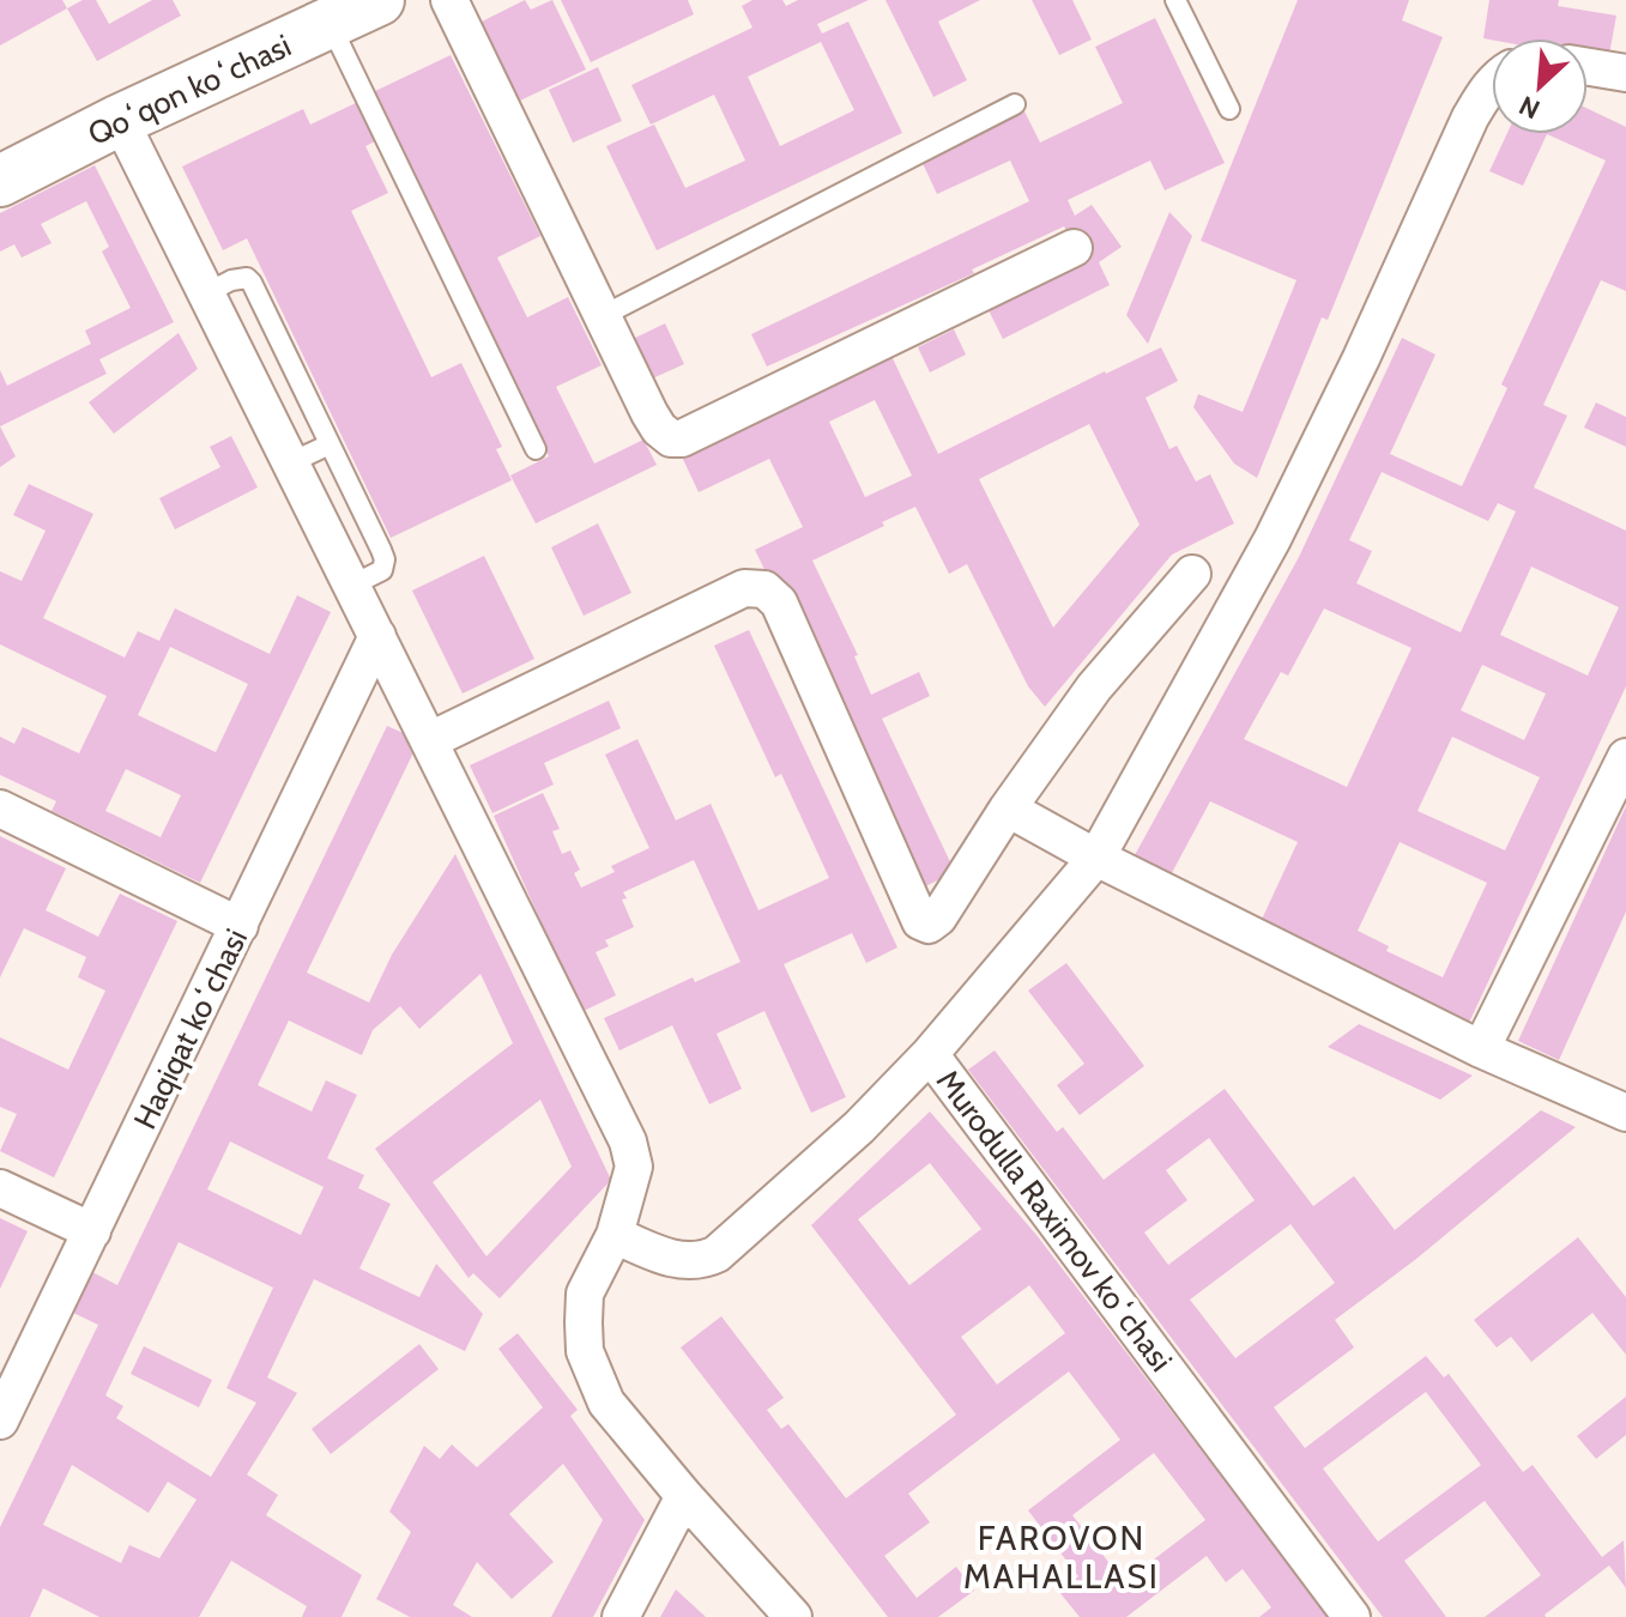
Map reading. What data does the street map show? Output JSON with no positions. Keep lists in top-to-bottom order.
{
  "streets": {
    "main road": ["Qoʻqon koʻchasi"],
    "street": ["Haqiqat koʻchasi", "Murodulla Raximov koʻchasi"]
  },
  "districts": ["FAROVON MAHALLASI"],
  "north": "bottom left"
}
